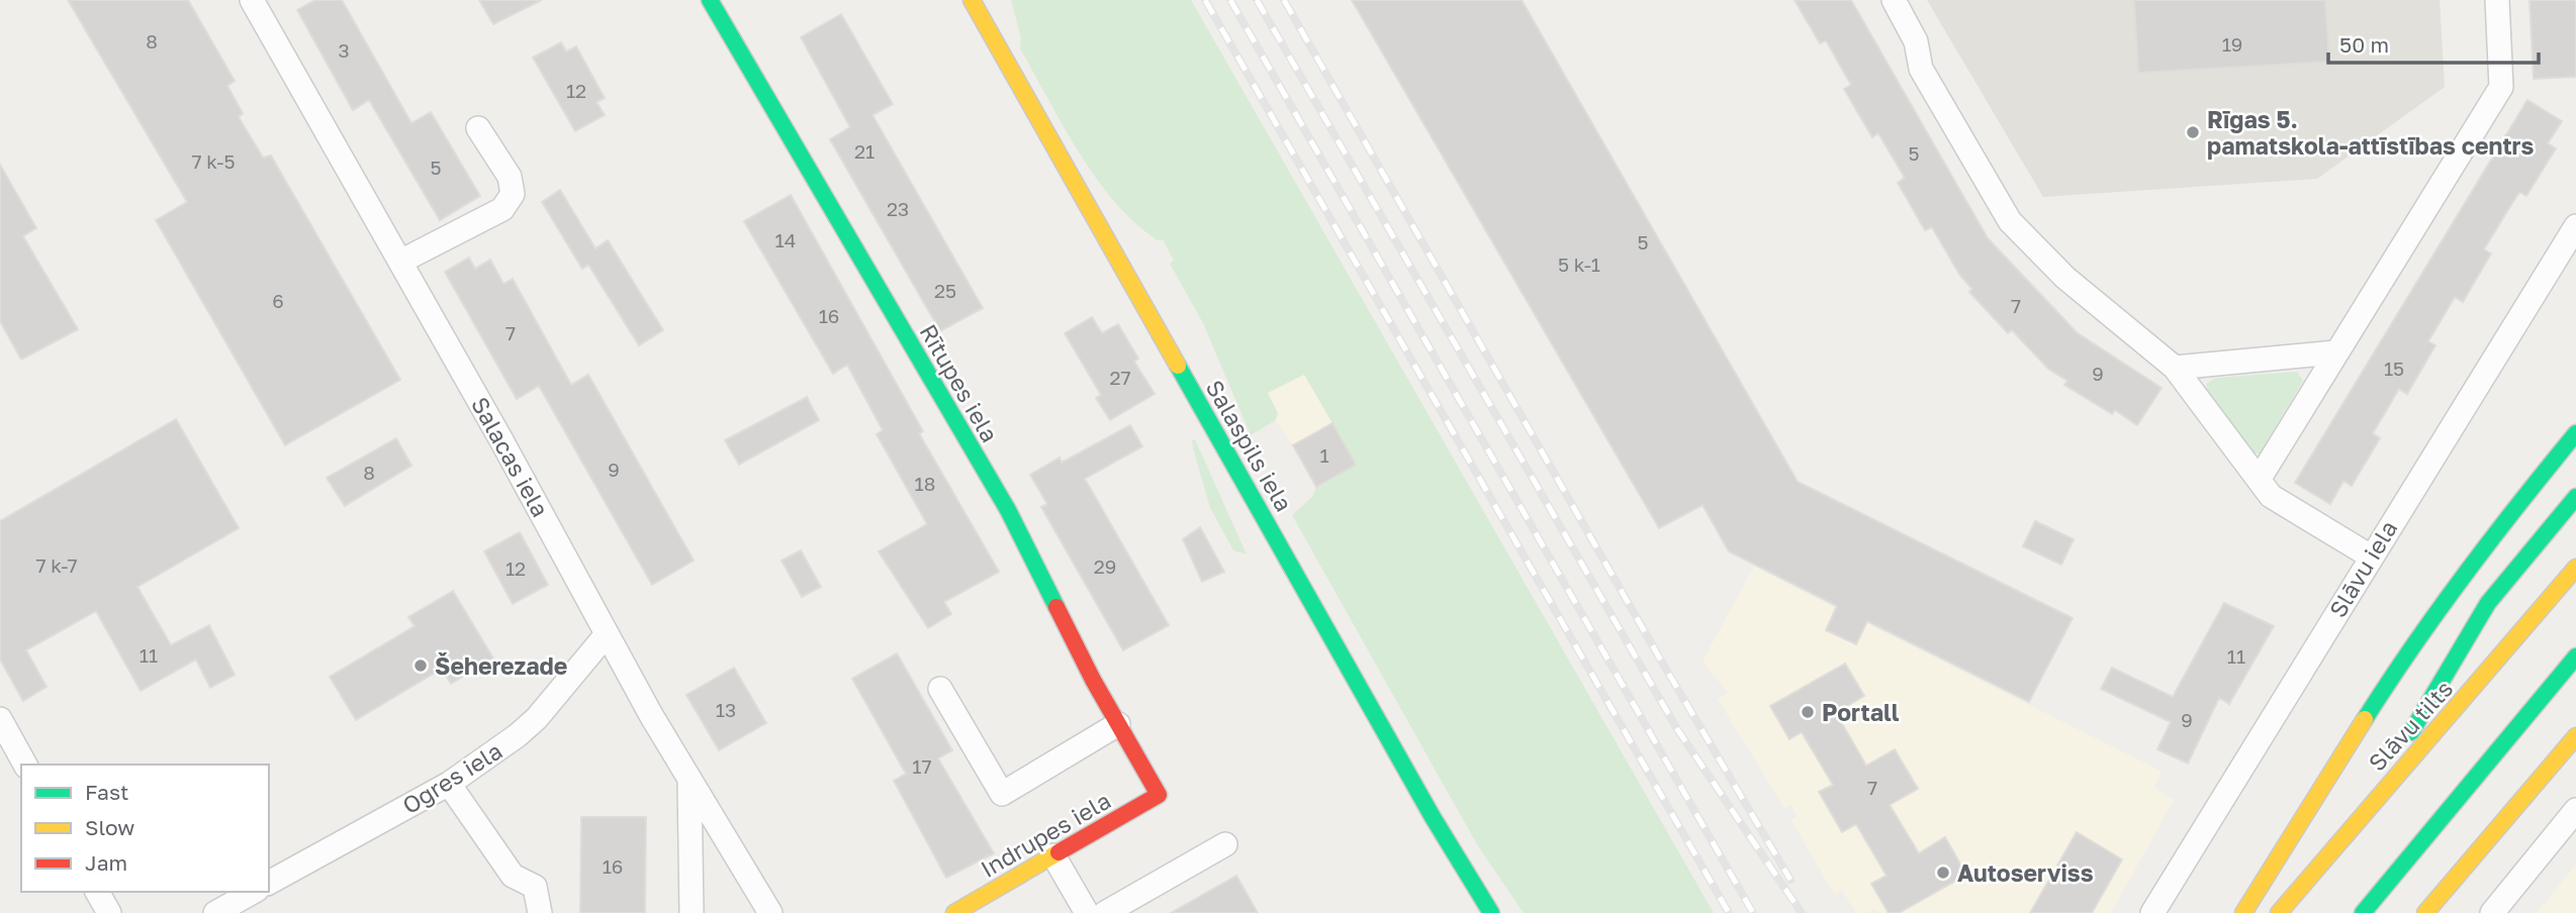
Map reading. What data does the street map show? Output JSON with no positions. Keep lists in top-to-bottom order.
{
  "streets": {
    "main road": [
      "Rītupes iela",
      "Salaspils iela",
      "Slāvu tilts",
      "Indrupes iela"
    ],
    "street": ["Salacas iela", "Slāvu iela", "Ogres iela"]
  },
  "crossings": [
    ["Rītupes iela", "Indrupes iela"],
    ["Salacas iela", "Ogres iela"]
  ],
  "places": [
    "Rīgas 5. pamatskola-attīstības centrs",
    "Šeherezade",
    "Portall",
    "Autoserviss"
  ],
  "house_numbers": [
    "8",
    "19",
    "3",
    "12",
    "21",
    "5",
    "7 k-5",
    "5",
    "23",
    "14",
    "5",
    "5 k-1",
    "25",
    "6",
    "7",
    "16",
    "7",
    "15",
    "9",
    "27",
    "1",
    "9",
    "8",
    "18",
    "7 k-7",
    "29",
    "12",
    "11",
    "11",
    "13",
    "9",
    "17",
    "7",
    "16"
  ],
  "legend": ["Fast", "Slow", "Jam"],
  "scale_bar": "50 m"
}
